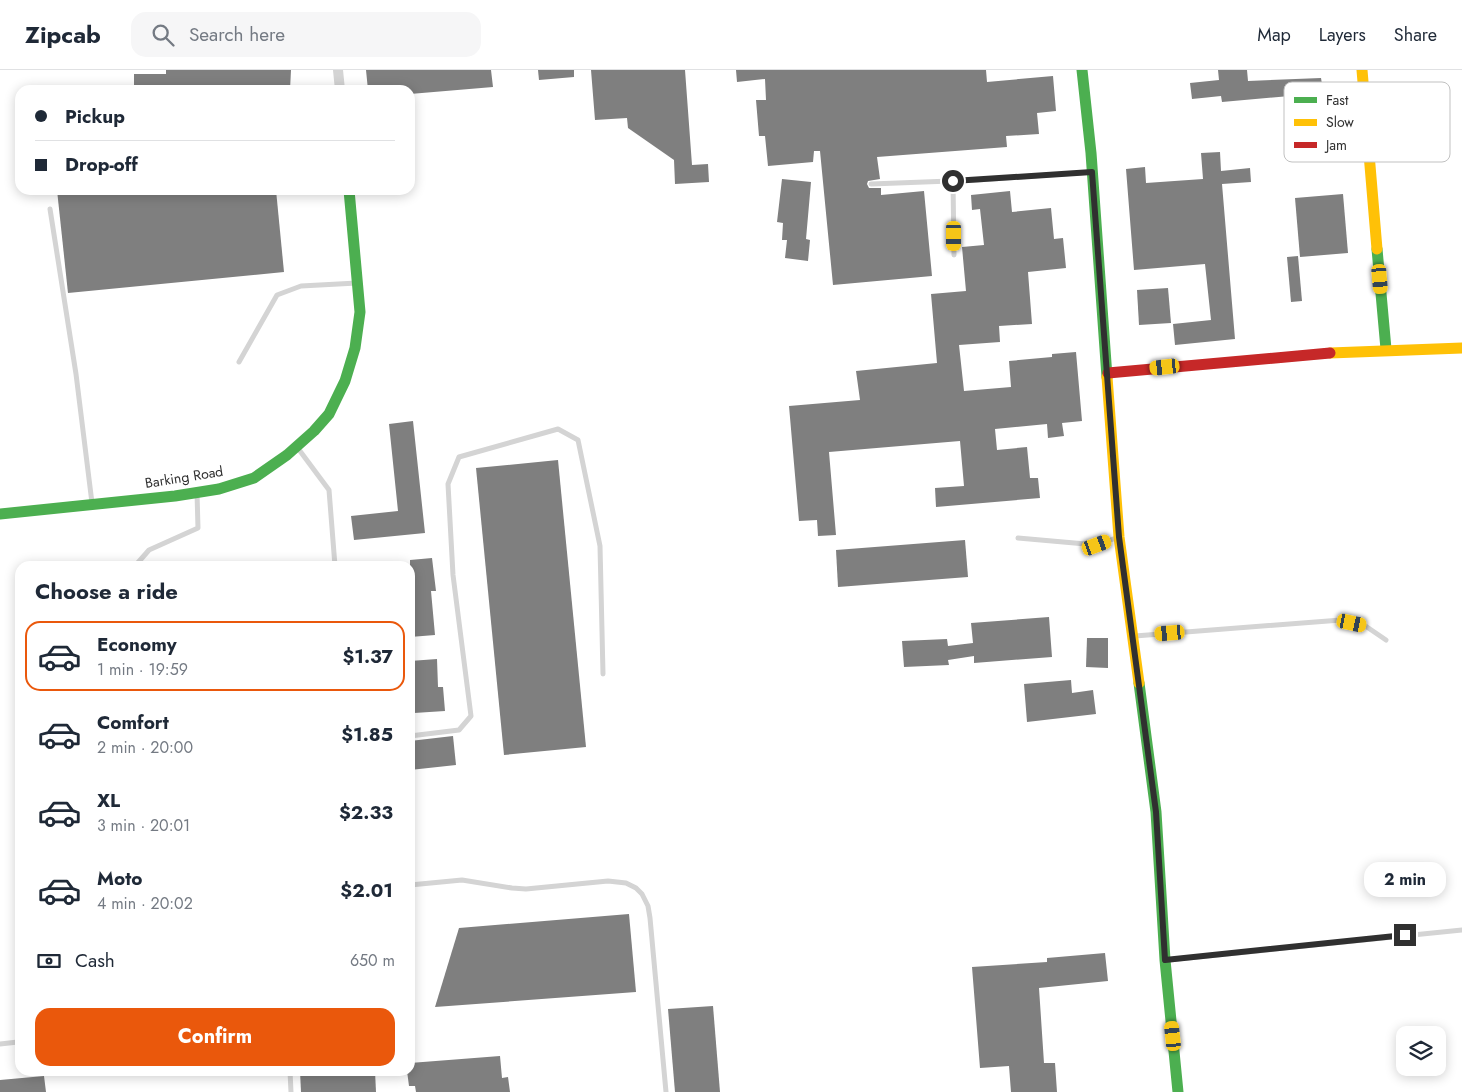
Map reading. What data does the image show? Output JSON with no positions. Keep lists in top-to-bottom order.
{
  "streets": {
    "street": ["Barking Road"]
  },
  "legend": ["Fast", "Slow", "Jam"],
  "page": {
    "header": "Zipcab",
    "search": "Search here",
    "nav": ["Map", "Layers", "Share"],
    "banner": ["Pickup", "Drop-off"],
    "heading": "Choose a ride",
    "list": [
      {
        "name": "Economy",
        "note": "1 min · 19:59",
        "value": "$1.37"
      },
      {
        "name": "Comfort",
        "note": "2 min · 20:00",
        "value": "$1.85"
      },
      {
        "name": "XL",
        "note": "3 min · 20:01",
        "value": "$2.33"
      },
      {
        "name": "Moto",
        "note": "4 min · 20:02",
        "value": "$2.01"
      }
    ],
    "bubble": "2 min",
    "pay": ["Cash", "650 m"],
    "buttons": "Confirm"
  }
}
